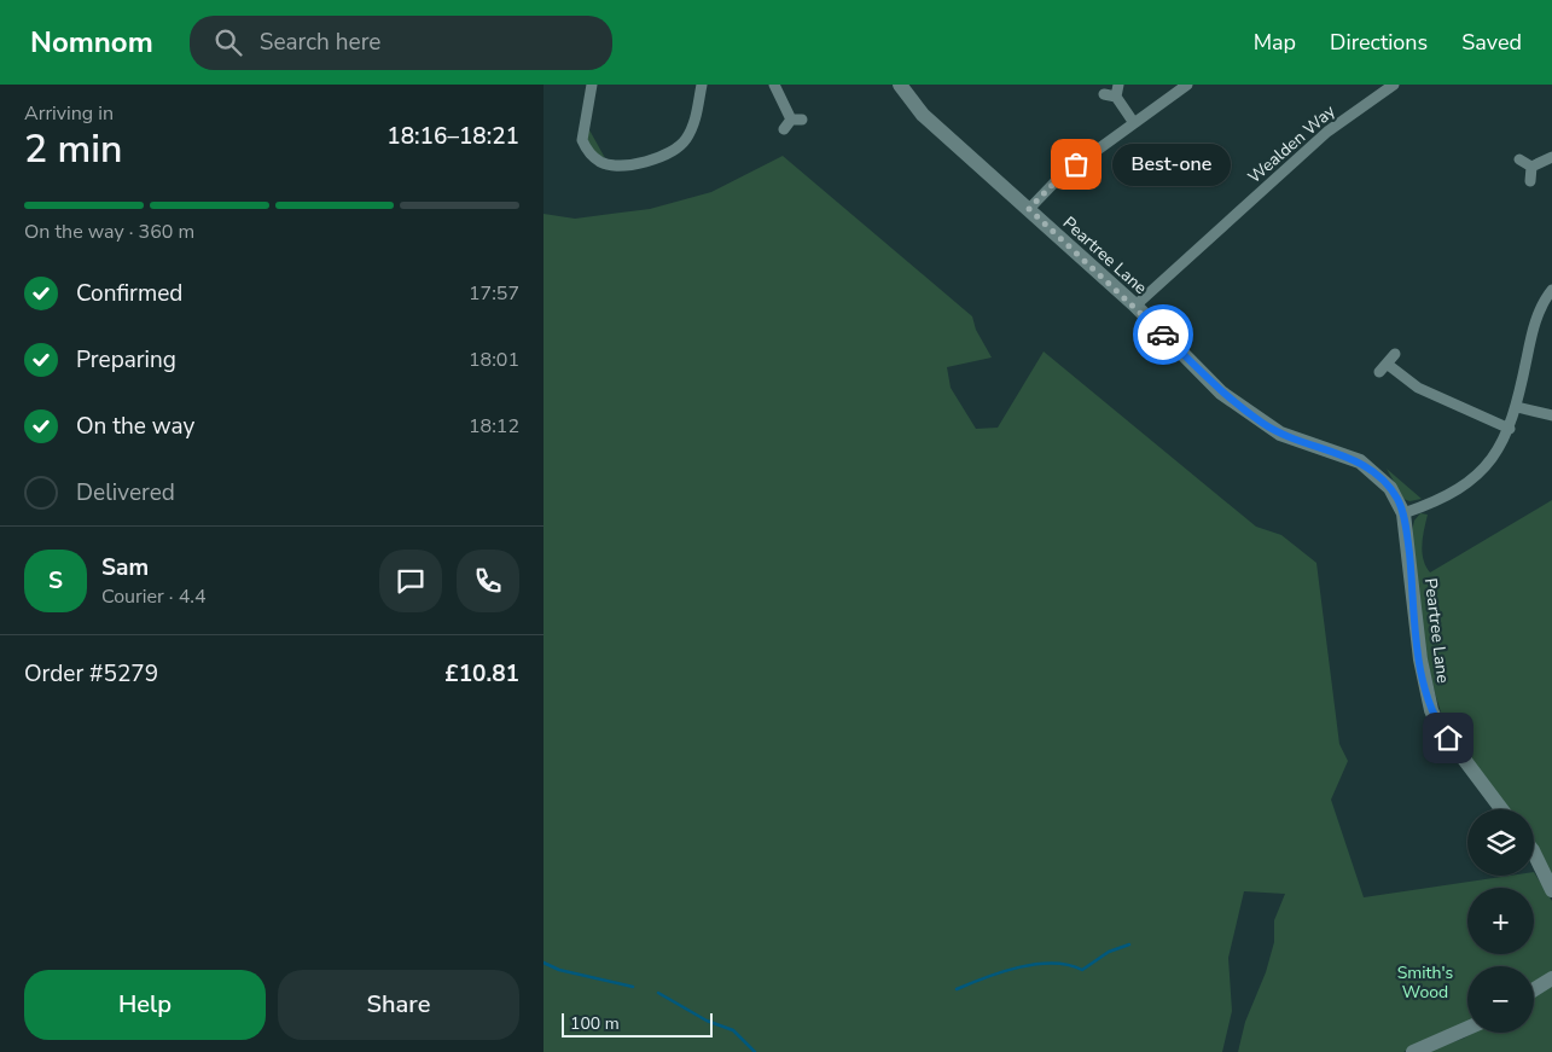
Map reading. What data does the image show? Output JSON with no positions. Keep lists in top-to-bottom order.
{
  "streets": {
    "street": ["Wealden Way", "Peartree Lane"]
  },
  "crossings": [
    ["Wealden Way", "Peartree Lane"]
  ],
  "parks": ["Smith's Wood"],
  "places": ["Best-one"],
  "scale_bar": "100 m",
  "page": {
    "header": "Nomnom",
    "search": "Search here",
    "nav": ["Map", "Directions", "Saved"],
    "heading": ["2 min", "Arriving in", "18:16–18:21"],
    "panel": [
      "Sam",
      "Courier · 4.4",
      "Order #5279",
      "£10.81"
    ],
    "bubble": "Best-one",
    "bar": "On the way · 360 m",
    "list": [
      ["Confirmed", "17:57"],
      ["Preparing", "18:01"],
      ["On the way", "18:12"],
      "Delivered"
    ],
    "round": "S",
    "map_buttons": ["+", "−"],
    "buttons": ["Help", "Share"],
    "scale": "100 m"
  }
}
